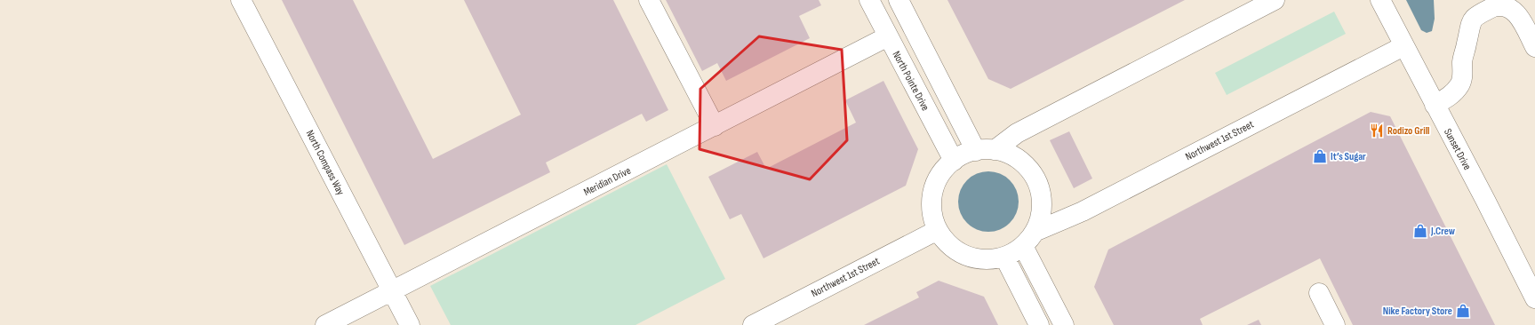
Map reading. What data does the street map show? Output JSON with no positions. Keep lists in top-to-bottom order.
{
  "streets": {
    "street": [
      "North Pointe Drive",
      "Northwest 1st Street",
      "Sunset Drive",
      "North Compass Way",
      "Meridian Drive"
    ]
  },
  "crossings": [
    ["North Pointe Drive", "Northwest 1st Street"],
    ["North Pointe Drive", "Meridian Drive"],
    ["Northwest 1st Street", "Sunset Drive"],
    ["North Compass Way", "Meridian Drive"]
  ],
  "places": {
    "restaurant": ["Rodizo Grill"],
    "shop": ["It’s Sugar", "J.Crew", "Nike Factory Store"]
  }
}
